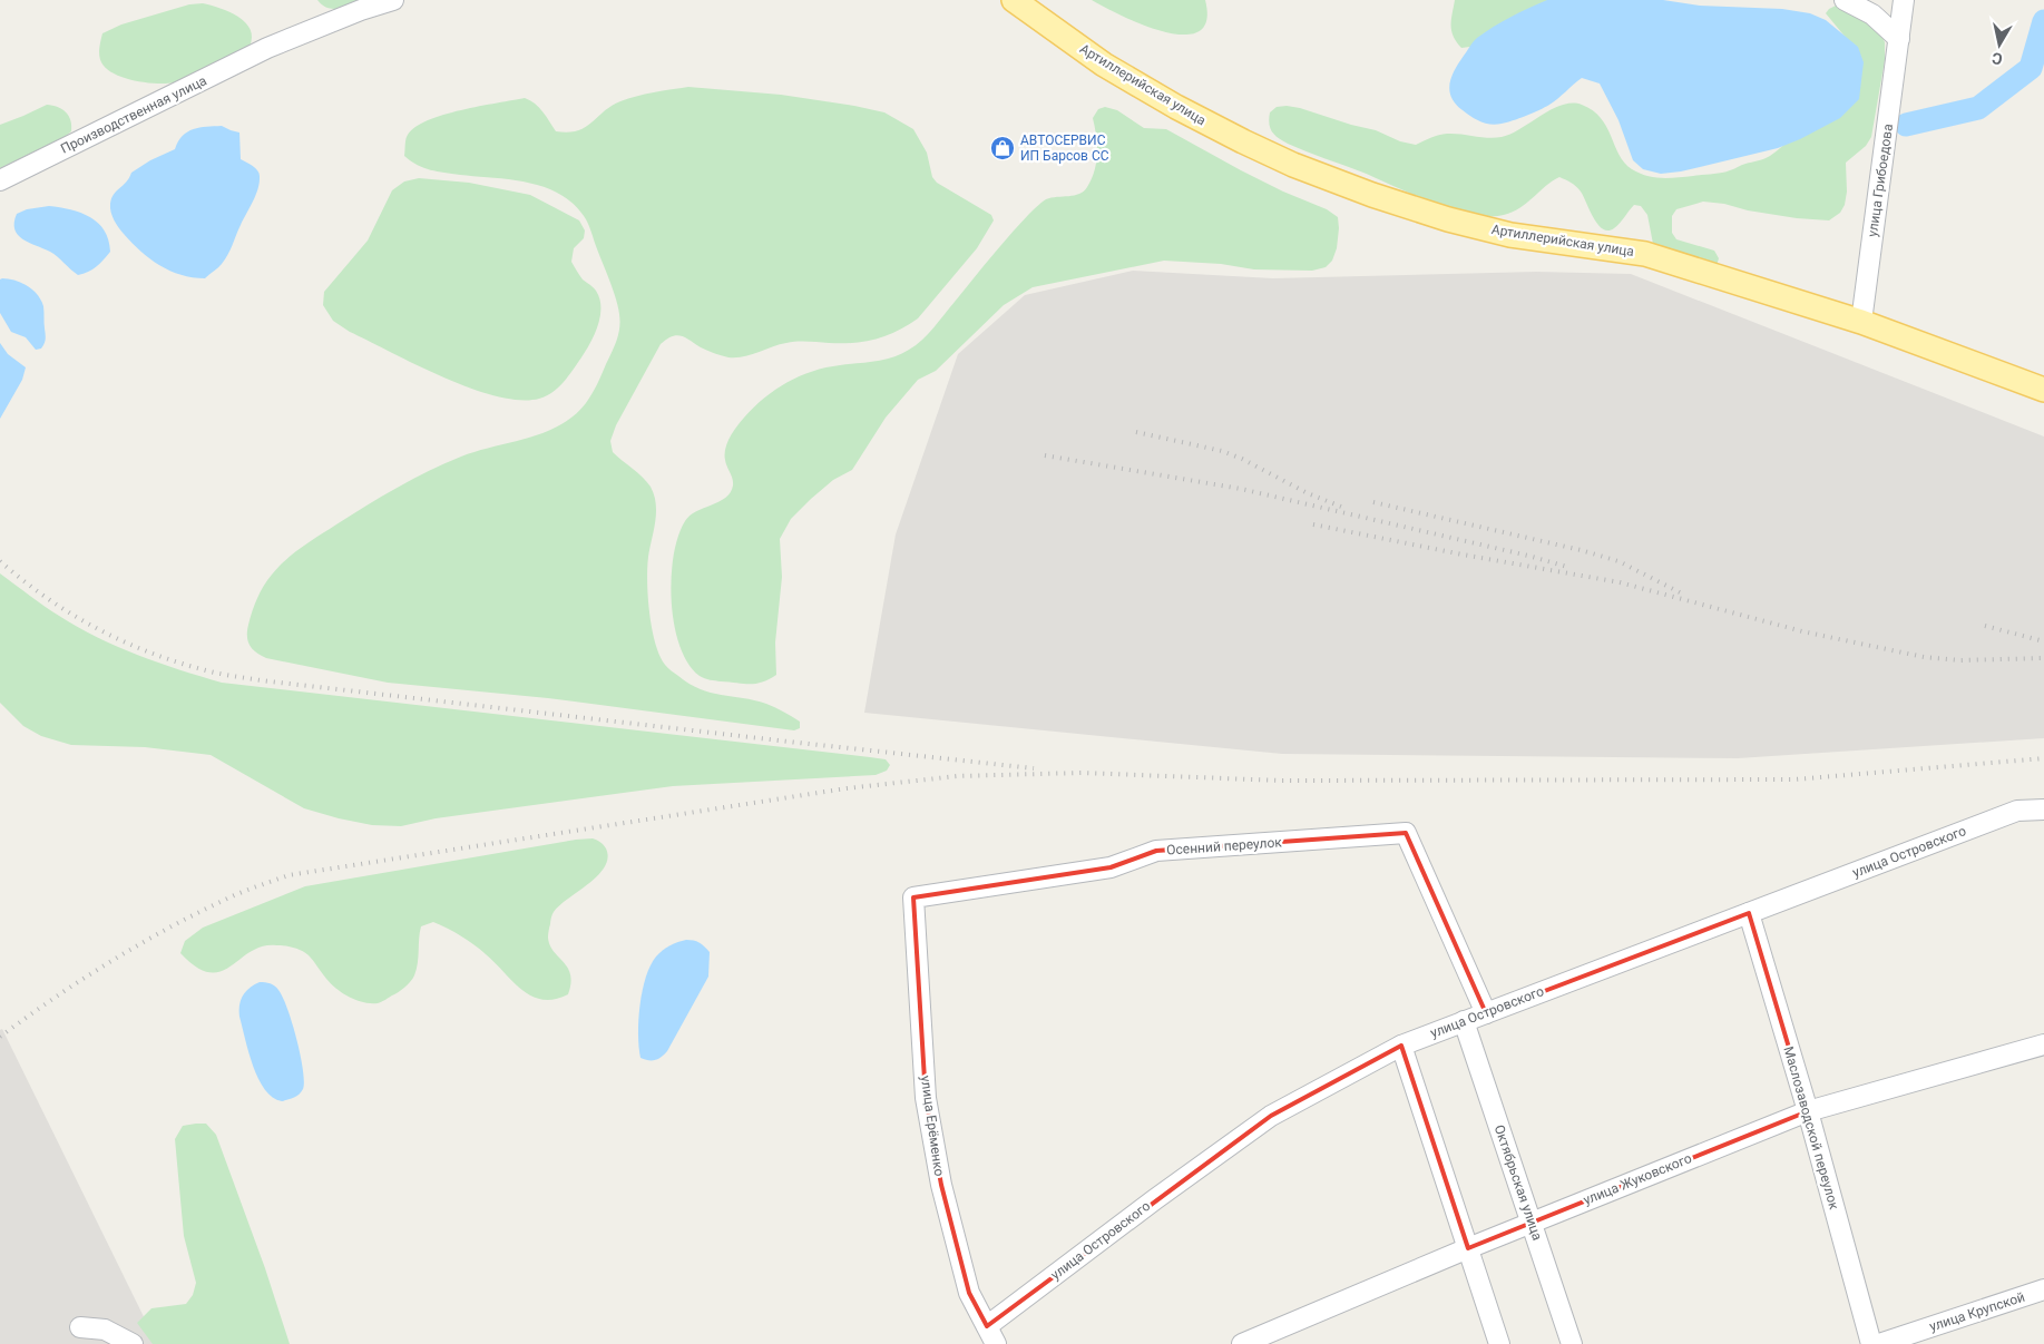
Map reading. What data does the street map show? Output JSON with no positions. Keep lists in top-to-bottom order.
{
  "streets": {
    "main road": ["Артиллерийская улица"],
    "street": [
      "Производственная улица",
      "улица Грибоедова",
      "Осенний переулок",
      "улица Островского",
      "улица Ерёменко",
      "Маслозаводской переулок",
      "улица Жуковского",
      "Октябрьская улица",
      "улица Крупской"
    ]
  },
  "crossings": [
    ["Артиллерийская улица", "улица Грибоедова"],
    ["Осенний переулок", "улица Островского"],
    ["Осенний переулок", "улица Ерёменко"],
    ["улица Островского", "улица Ерёменко"],
    ["улица Островского", "Маслозаводской переулок"],
    ["улица Островского", "Октябрьская улица"],
    ["Маслозаводской переулок", "улица Жуковского"],
    ["улица Жуковского", "Октябрьская улица"]
  ],
  "places": {
    "shop": ["АВТОСЕРВИС ИП Барсов СС"]
  },
  "north": "bottom"
}
